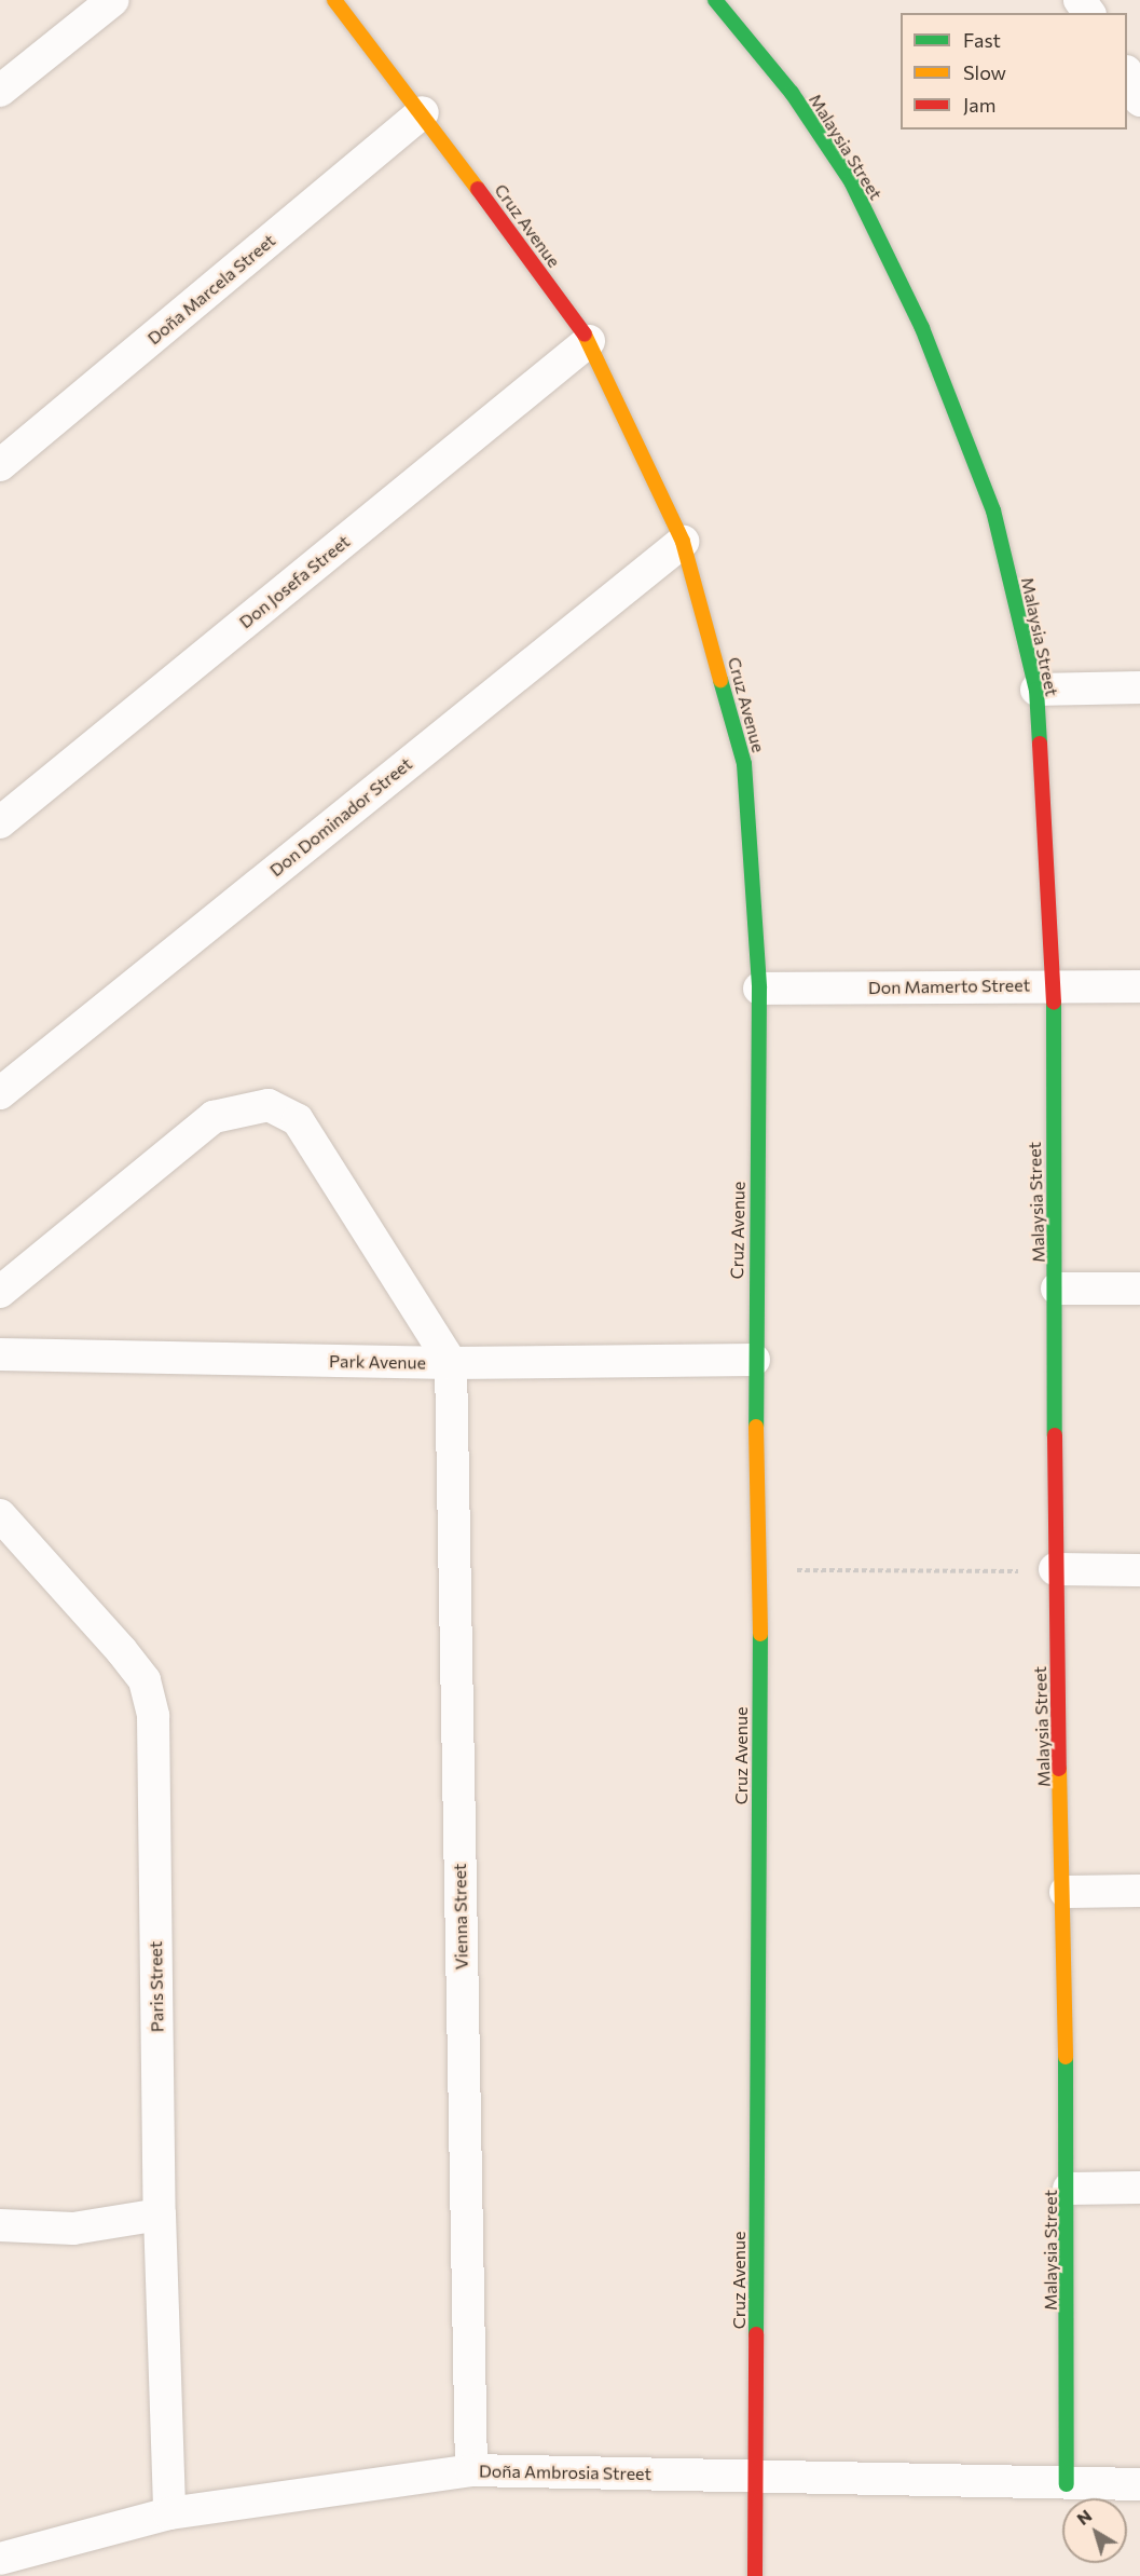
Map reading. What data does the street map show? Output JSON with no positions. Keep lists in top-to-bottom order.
{
  "streets": {
    "street": [
      "Malaysia Street",
      "Cruz Avenue",
      "Doña Marcela Street",
      "Don Josefa Street",
      "Don Dominador Street",
      "Don Mamerto Street",
      "Park Avenue",
      "Vienna Street",
      "Paris Street",
      "Doña Ambrosia Street"
    ]
  },
  "crossings": [
    ["Malaysia Street", "Don Mamerto Street"],
    ["Malaysia Street", "Doña Ambrosia Street"],
    ["Cruz Avenue", "Doña Marcela Street"],
    ["Cruz Avenue", "Don Josefa Street"],
    ["Cruz Avenue", "Don Dominador Street"],
    ["Cruz Avenue", "Don Mamerto Street"],
    ["Cruz Avenue", "Park Avenue"],
    ["Cruz Avenue", "Doña Ambrosia Street"],
    ["Park Avenue", "Vienna Street"],
    ["Vienna Street", "Doña Ambrosia Street"],
    ["Paris Street", "Doña Ambrosia Street"]
  ],
  "legend": ["Fast", "Slow", "Jam"],
  "north": "top left"
}
